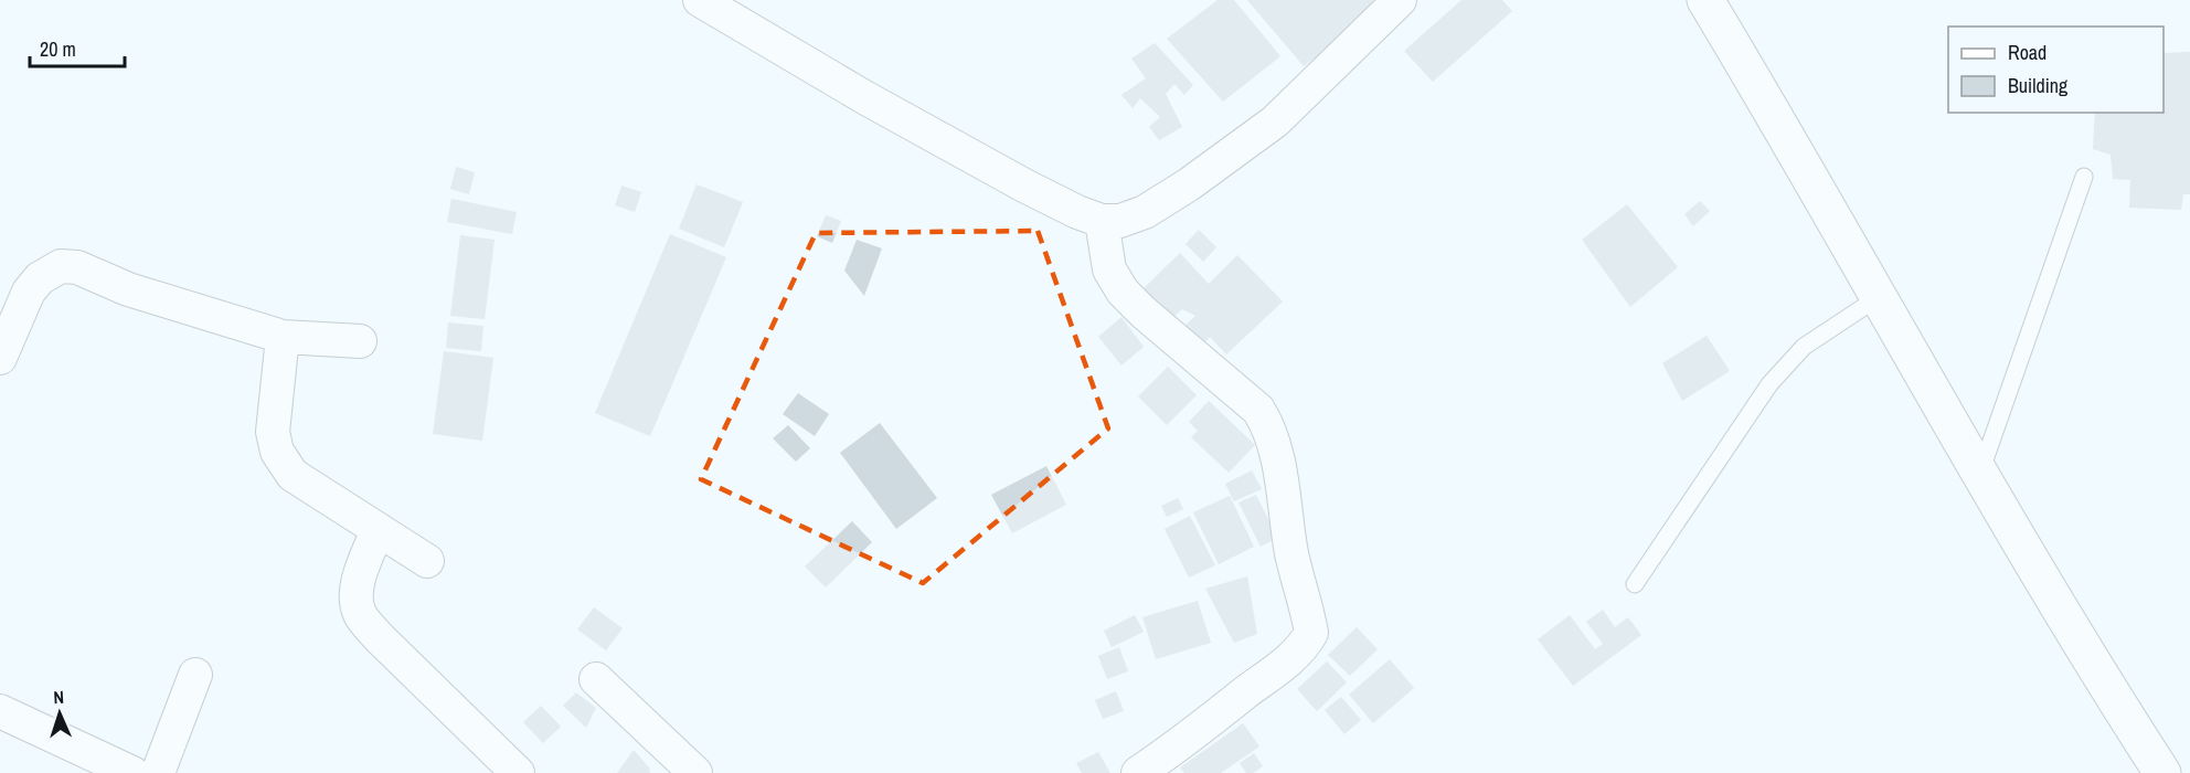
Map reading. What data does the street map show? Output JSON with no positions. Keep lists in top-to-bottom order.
{
  "legend": ["Road", "Building"],
  "scale_bar": "20 m",
  "north": "top"
}
